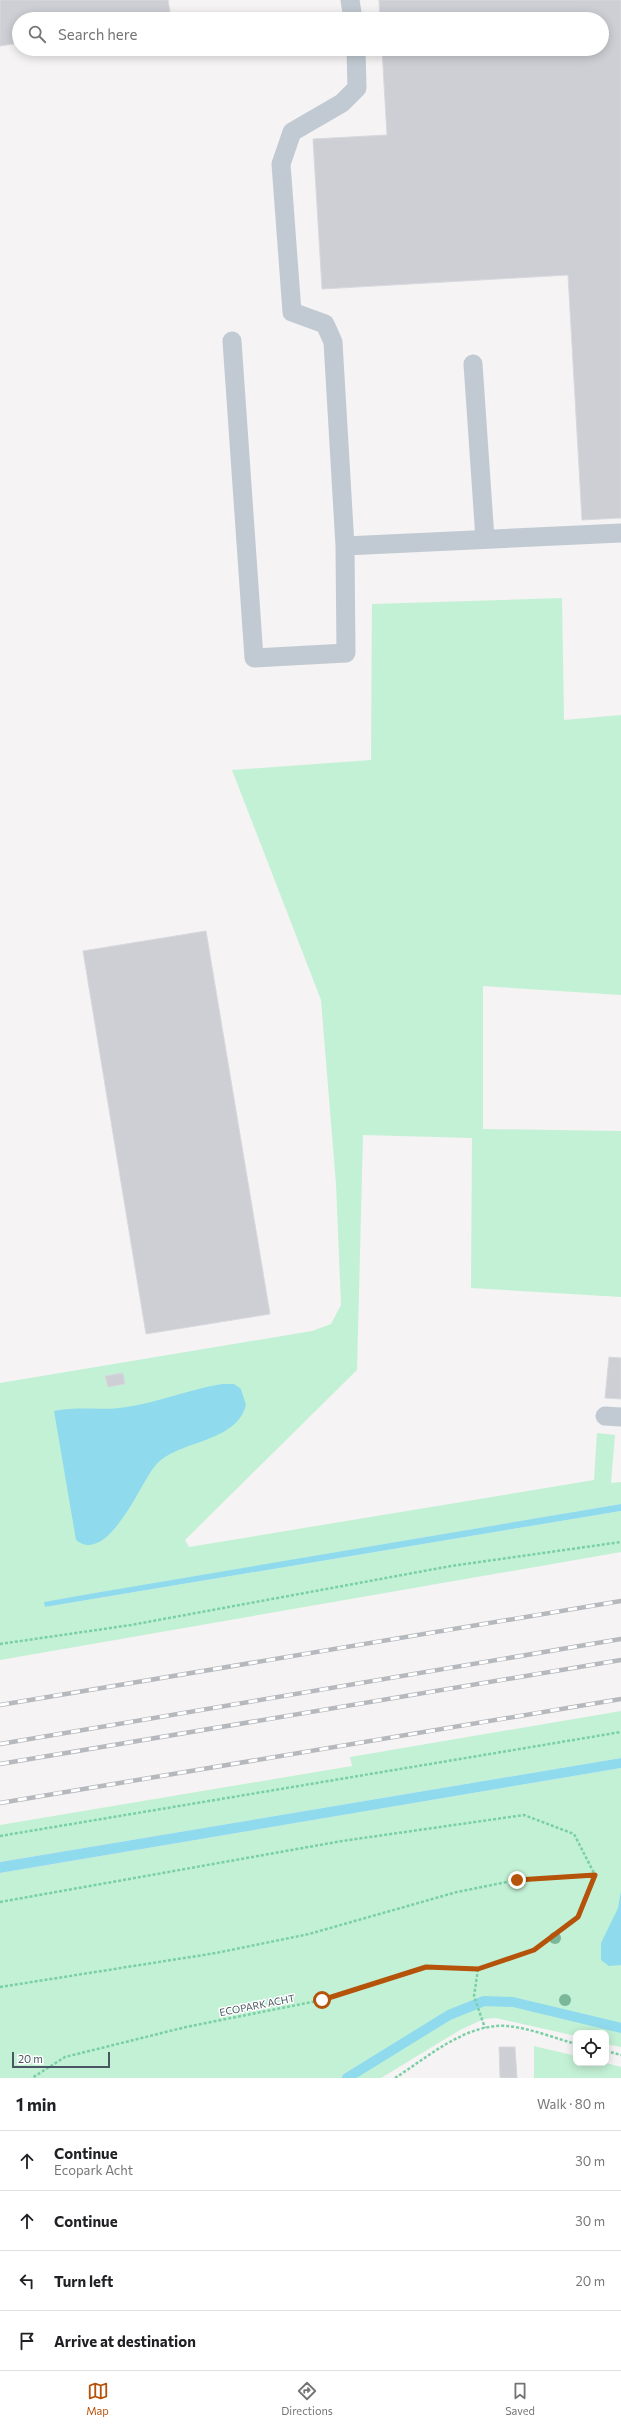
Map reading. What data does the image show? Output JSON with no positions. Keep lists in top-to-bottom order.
{
  "streets": {
    "path": ["ECOPARK ACHT"]
  },
  "scale_bar": "20 m",
  "page": {
    "search": "Search here",
    "scale": "20 m",
    "heading": ["1 min", "Walk · 80 m"],
    "list": [
      ["Continue", "Ecopark Acht", "30 m"],
      ["Continue", "30 m"],
      ["Turn left", "20 m"],
      "Arrive at destination"
    ],
    "nav": ["Map", "Directions", "Saved"]
  }
}
